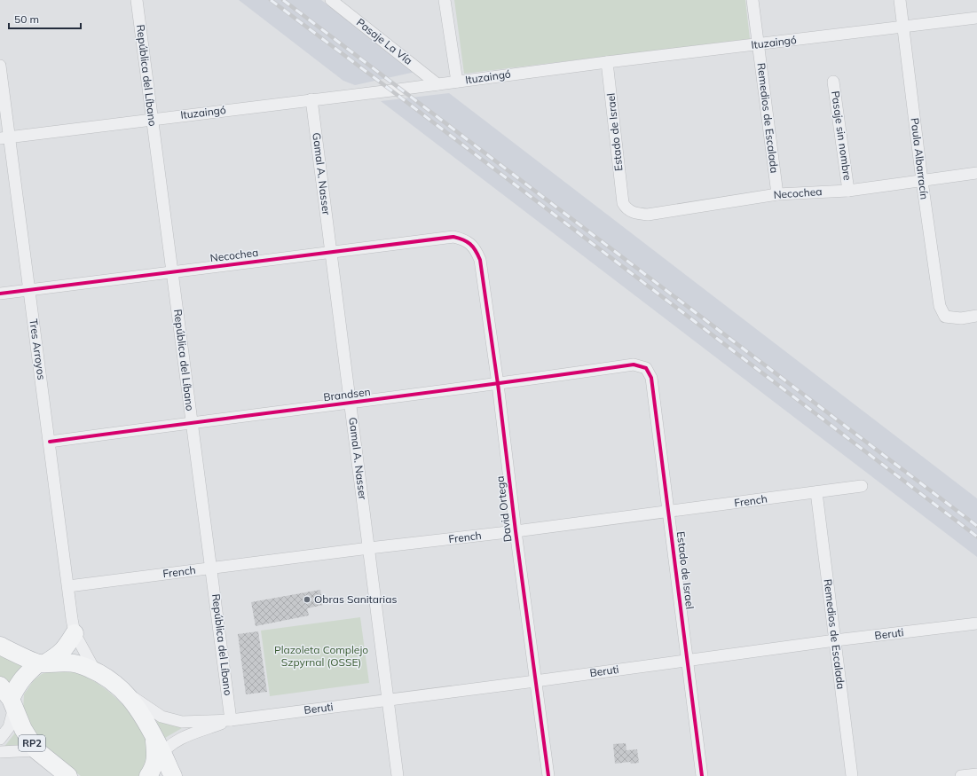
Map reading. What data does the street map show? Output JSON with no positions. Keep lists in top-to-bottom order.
{
  "streets": {
    "highway": ["RP2"],
    "street": [
      "Pasaje La Vía",
      "Ituzaingó",
      "República del Líbano",
      "Remedios de Escalada",
      "Estado de Israel",
      "Pasaje sin nombre",
      "Paula Albarracín",
      "Gamal A. Nasser",
      "Necochea",
      "Tres Arroyos",
      "Brandsen",
      "French",
      "David Ortega",
      "Beruti"
    ]
  },
  "crossings": [
    ["Pasaje La Vía", "Ituzaingó"],
    ["Ituzaingó", "República del Líbano"],
    ["Ituzaingó", "Remedios de Escalada"],
    ["Ituzaingó", "Estado de Israel"],
    ["Ituzaingó", "Paula Albarracín"],
    ["Ituzaingó", "Gamal A. Nasser"],
    ["Ituzaingó", "Tres Arroyos"],
    ["República del Líbano", "Necochea"],
    ["República del Líbano", "Brandsen"],
    ["República del Líbano", "French"],
    ["República del Líbano", "Beruti"],
    ["Remedios de Escalada", "Necochea"],
    ["Remedios de Escalada", "French"],
    ["Remedios de Escalada", "Beruti"],
    ["Estado de Israel", "Necochea"],
    ["Estado de Israel", "Brandsen"],
    ["Estado de Israel", "French"],
    ["Estado de Israel", "Beruti"],
    ["Pasaje sin nombre", "Necochea"],
    ["Paula Albarracín", "Necochea"],
    ["Gamal A. Nasser", "Necochea"],
    ["Gamal A. Nasser", "Brandsen"],
    ["Gamal A. Nasser", "French"],
    ["Gamal A. Nasser", "Beruti"],
    ["Necochea", "Tres Arroyos"],
    ["Necochea", "David Ortega"],
    ["Tres Arroyos", "Brandsen"],
    ["Tres Arroyos", "French"],
    ["Brandsen", "David Ortega"],
    ["French", "David Ortega"],
    ["David Ortega", "Beruti"]
  ],
  "parks": ["Plazoleta Complejo Szpyrnal (OSSE)"],
  "places": ["Obras Sanitarias"],
  "scale_bar": "50 m"
}
